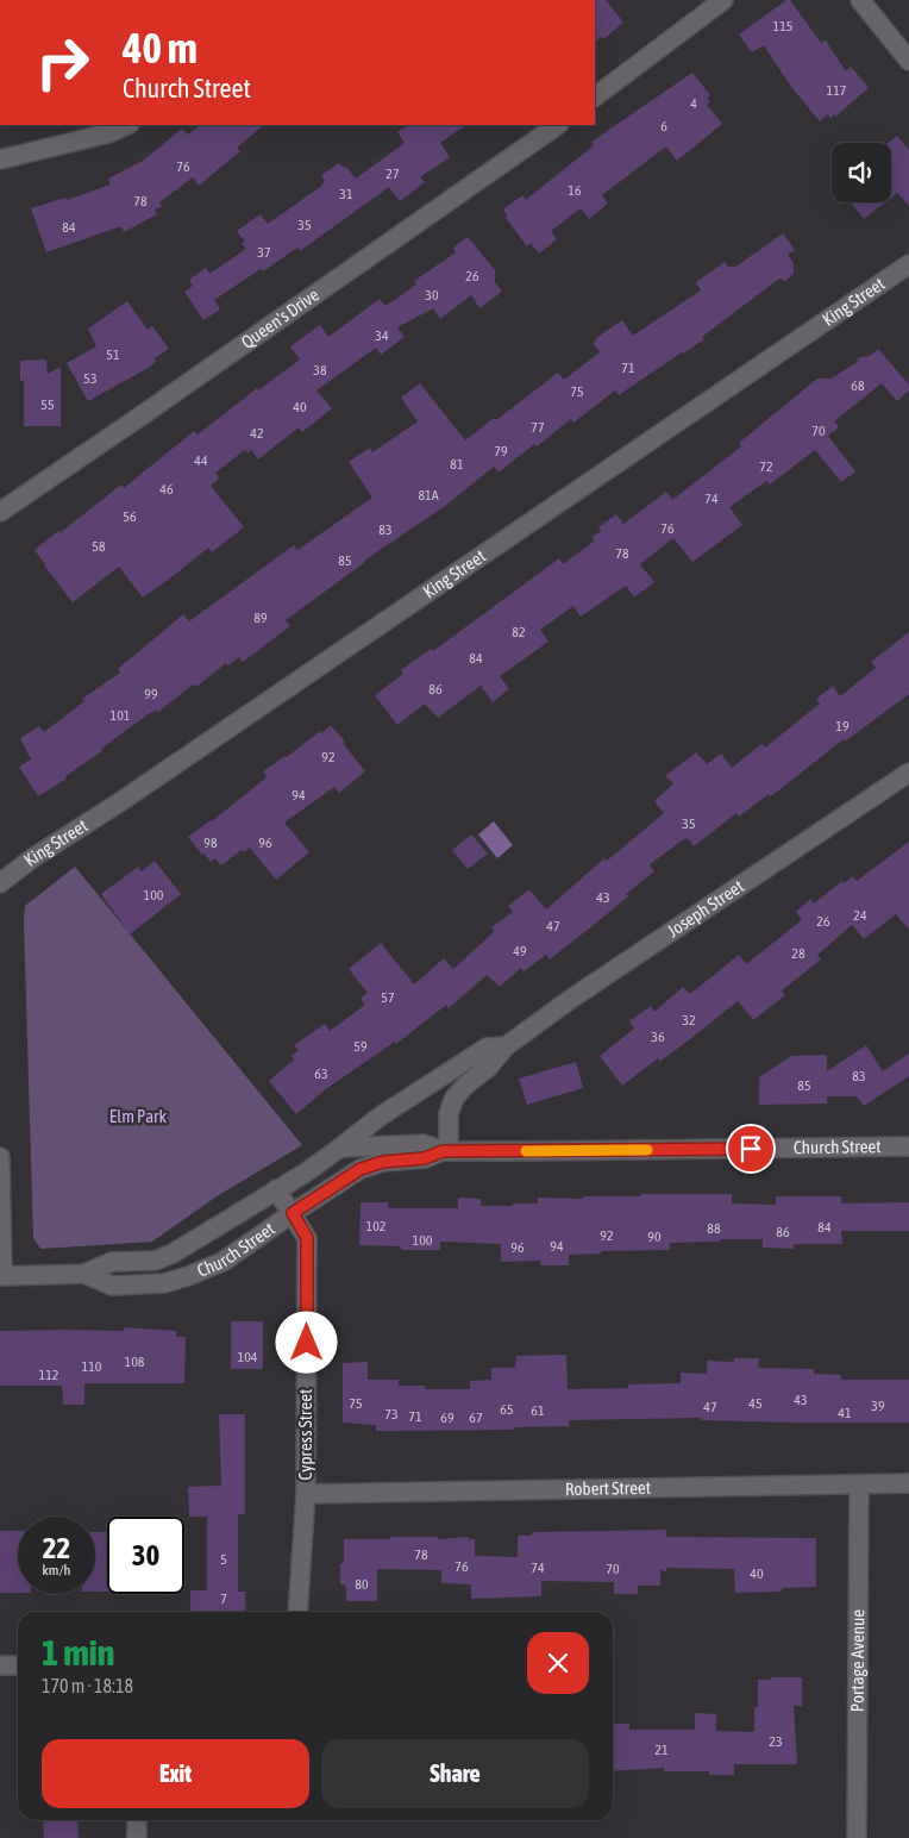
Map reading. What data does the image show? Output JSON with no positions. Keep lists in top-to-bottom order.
{
  "streets": {
    "street": [
      "King Street",
      "Queen's Drive",
      "Joseph Street",
      "Church Street",
      "Cypress Street",
      "Robert Street",
      "Portage Avenue"
    ]
  },
  "crossings": [
    ["Joseph Street", "Church Street"],
    ["Church Street", "Cypress Street"],
    ["Cypress Street", "Robert Street"],
    ["Robert Street", "Portage Avenue"]
  ],
  "parks": ["Elm Park"],
  "house_numbers": [
    "115",
    "117",
    "4",
    "6",
    "76",
    "27",
    "16",
    "31",
    "78",
    "35",
    "84",
    "37",
    "26",
    "30",
    "34",
    "51",
    "71",
    "38",
    "53",
    "68",
    "75",
    "55",
    "40",
    "77",
    "70",
    "42",
    "79",
    "44",
    "81",
    "72",
    "46",
    "81A",
    "74",
    "56",
    "76",
    "83",
    "58",
    "78",
    "85",
    "89",
    "82",
    "84",
    "86",
    "99",
    "101",
    "19",
    "92",
    "94",
    "35",
    "98",
    "96",
    "100",
    "43",
    "24",
    "26",
    "47",
    "49",
    "28",
    "57",
    "32",
    "36",
    "59",
    "63",
    "83",
    "85",
    "102",
    "84",
    "88",
    "86",
    "92",
    "90",
    "100",
    "94",
    "96",
    "104",
    "108",
    "110",
    "112",
    "43",
    "75",
    "45",
    "39",
    "47",
    "65",
    "61",
    "41",
    "73",
    "71",
    "69",
    "67",
    "78",
    "5",
    "76",
    "74",
    "70",
    "40",
    "80",
    "7",
    "23",
    "21"
  ],
  "page": {
    "turn": ["40 m", "Church Street"],
    "speed": "22 km/h",
    "limit": "30",
    "heading": ["1 min", "170 m · 18:18"],
    "buttons": ["Exit", "Share"]
  }
}
